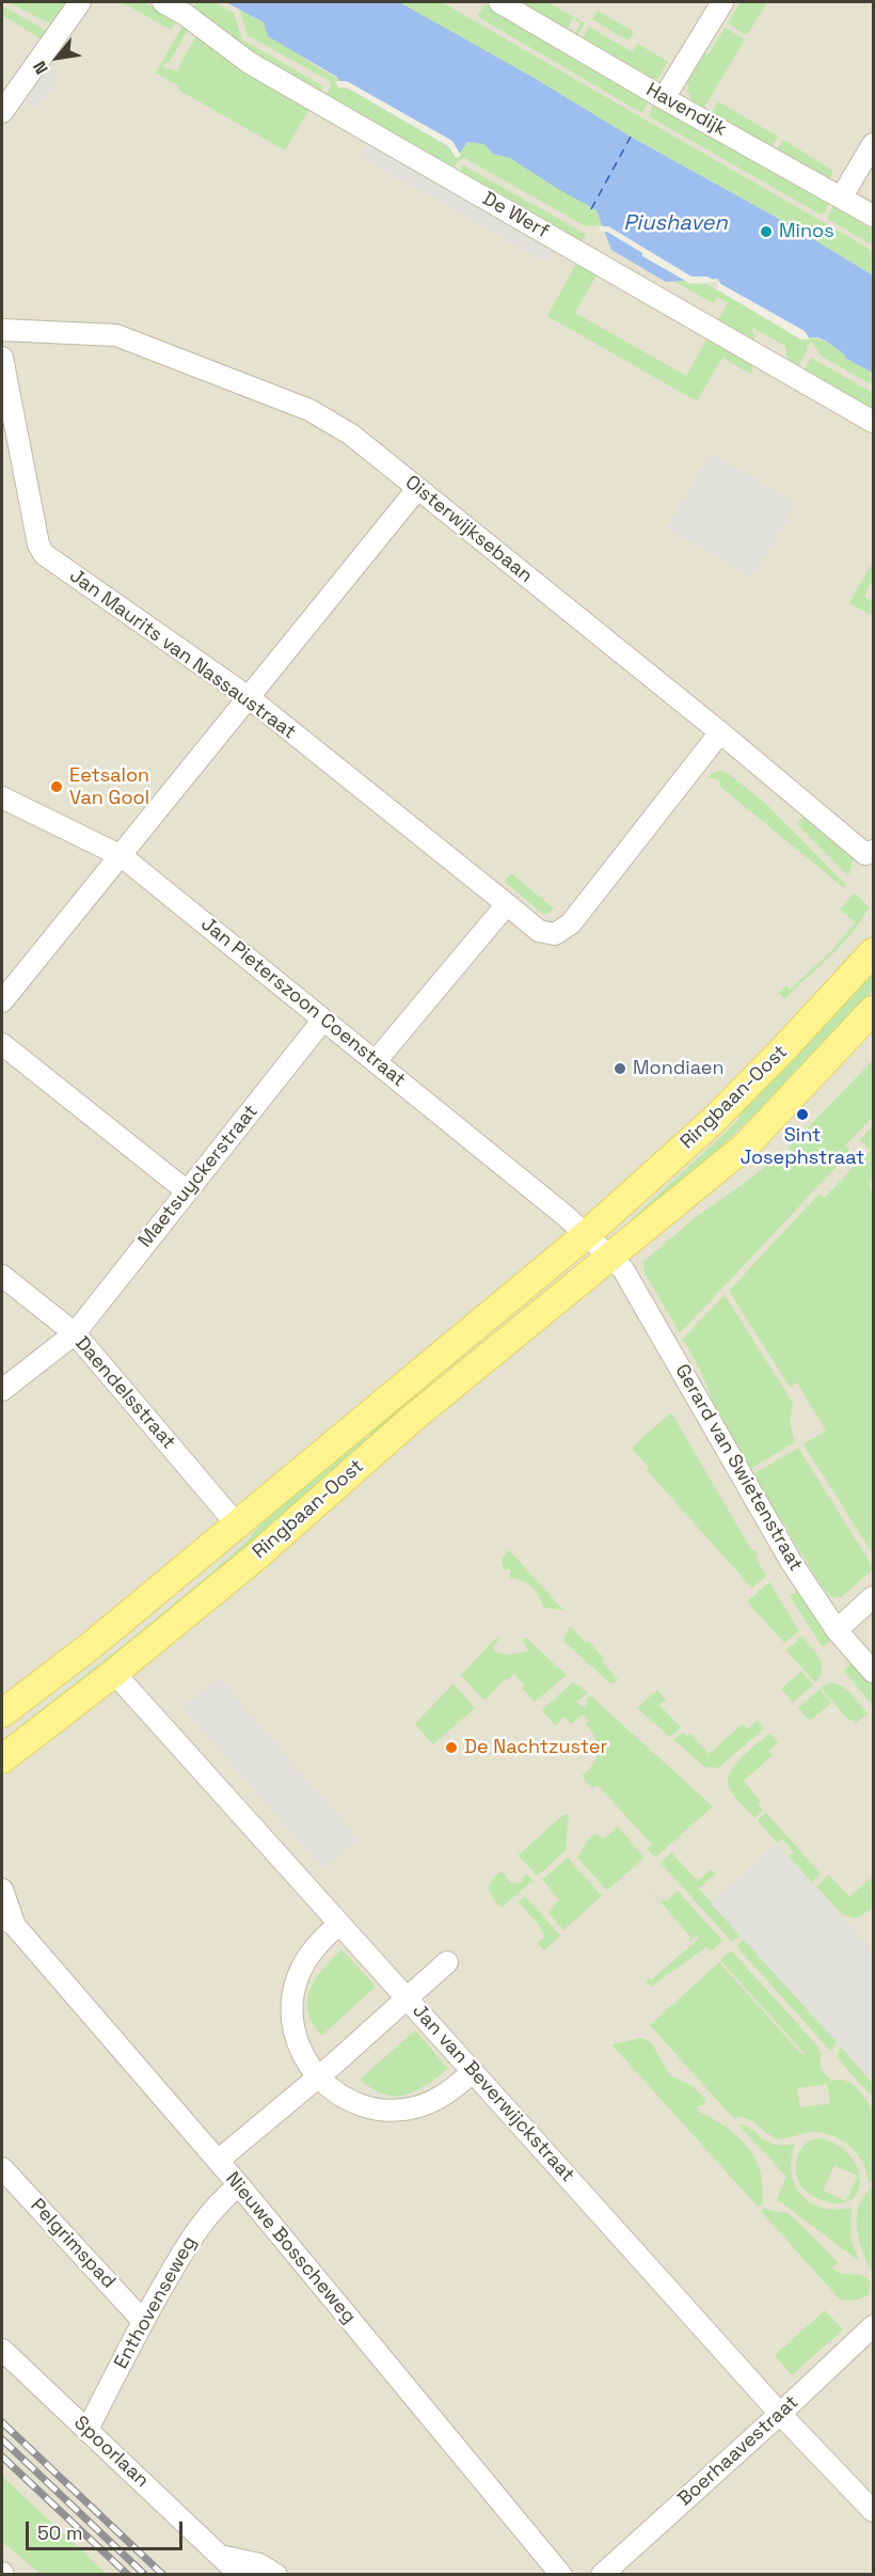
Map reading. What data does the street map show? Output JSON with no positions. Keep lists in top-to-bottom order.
{
  "streets": {
    "main road": ["Ringbaan-Oost"],
    "street": [
      "Havendijk",
      "De Werf",
      "Oisterwijksebaan",
      "Jan Maurits van Nassaustraat",
      "Jan Pieterszoon Coenstraat",
      "Maetsuyckerstraat",
      "Daendelsstraat",
      "Gerard van Swietenstraat",
      "Jan van Beverwijckstraat",
      "Pelgrimspad",
      "Nieuwe Bosscheweg",
      "Enthovenseweg",
      "Boerhaavestraat",
      "Spoorlaan"
    ]
  },
  "crossings": [
    ["Oisterwijksebaan", "Jan Maurits van Nassaustraat"],
    ["Jan Pieterszoon Coenstraat", "Ringbaan-Oost"],
    ["Jan Pieterszoon Coenstraat", "Maetsuyckerstraat"],
    ["Ringbaan-Oost", "Daendelsstraat"],
    ["Ringbaan-Oost", "Gerard van Swietenstraat"],
    ["Ringbaan-Oost", "Jan van Beverwijckstraat"],
    ["Maetsuyckerstraat", "Daendelsstraat"],
    ["Jan van Beverwijckstraat", "Boerhaavestraat"],
    ["Pelgrimspad", "Enthovenseweg"],
    ["Nieuwe Bosscheweg", "Enthovenseweg"],
    ["Enthovenseweg", "Spoorlaan"]
  ],
  "water": ["Piushaven"],
  "places": [
    "Minos",
    "Eetsalon Van Gool",
    "Mondiaen",
    "Sint Josephstraat",
    "De Nachtzuster"
  ],
  "scale_bar": "50 m",
  "north": "bottom left"
}
